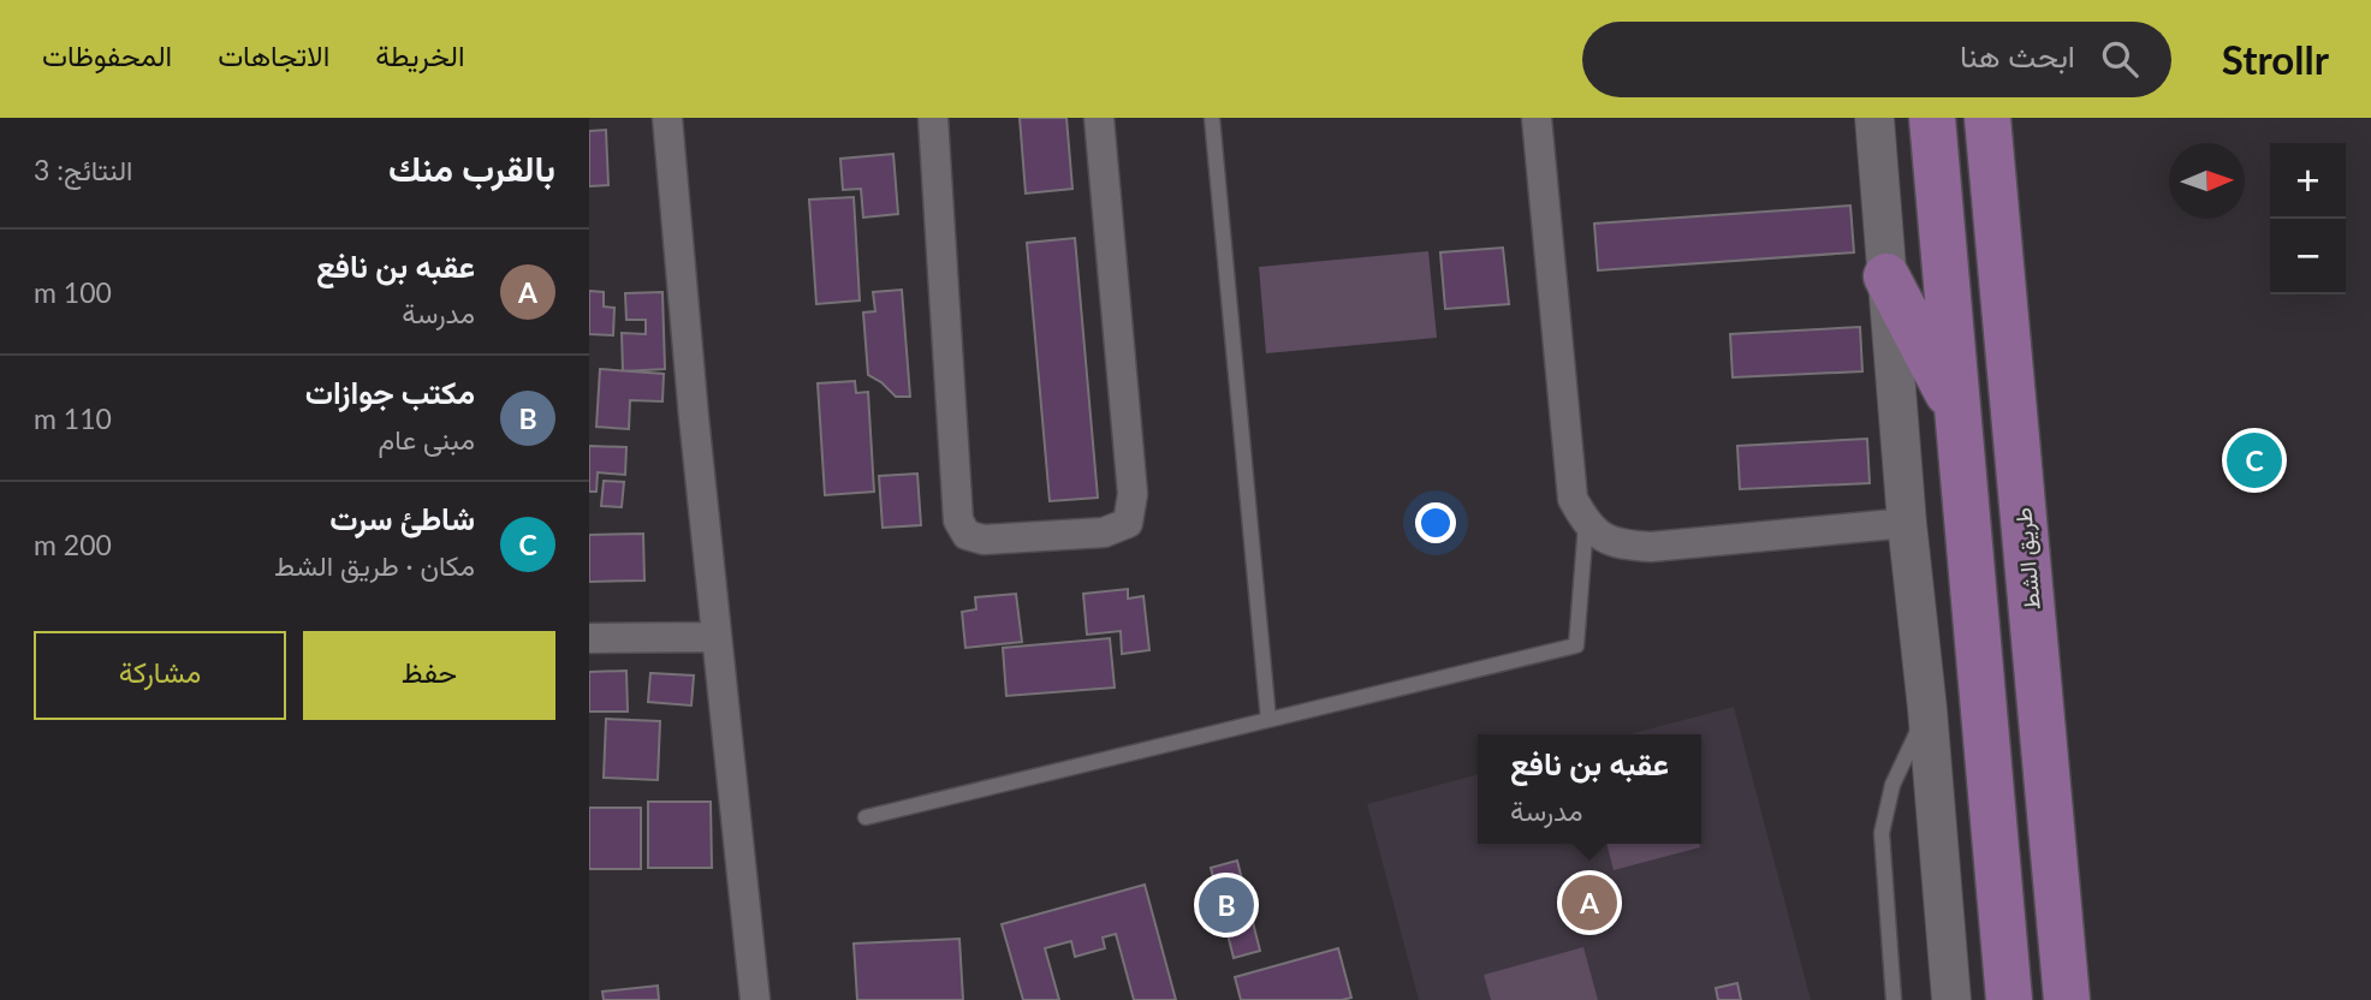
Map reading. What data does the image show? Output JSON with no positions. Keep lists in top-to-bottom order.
{
  "streets": {
    "main road": ["طريق الشط"]
  },
  "north": "right",
  "page": {
    "header": "Strollr",
    "search": "ابحث هنا",
    "nav": ["الخريطة", "الاتجاهات", "المحفوظات"],
    "heading": ["بالقرب منك", "النتائج: 3"],
    "map_buttons": ["+", "−"],
    "list": [
      {
        "mark": "A",
        "name": "عقبه بن نافع",
        "note": "مدرسة",
        "value": "100 m"
      },
      {
        "mark": "B",
        "name": "مكتب جوازات",
        "note": "مبنى عام",
        "value": "110 m"
      },
      {
        "mark": "C",
        "name": "شاطئ سرت",
        "note": "مكان · طريق الشط",
        "value": "200 m"
      }
    ],
    "pins": ["C", "A", "B"],
    "buttons": ["حفظ", "مشاركة"],
    "popup": ["عقبه بن نافع", "مدرسة"]
  }
}
